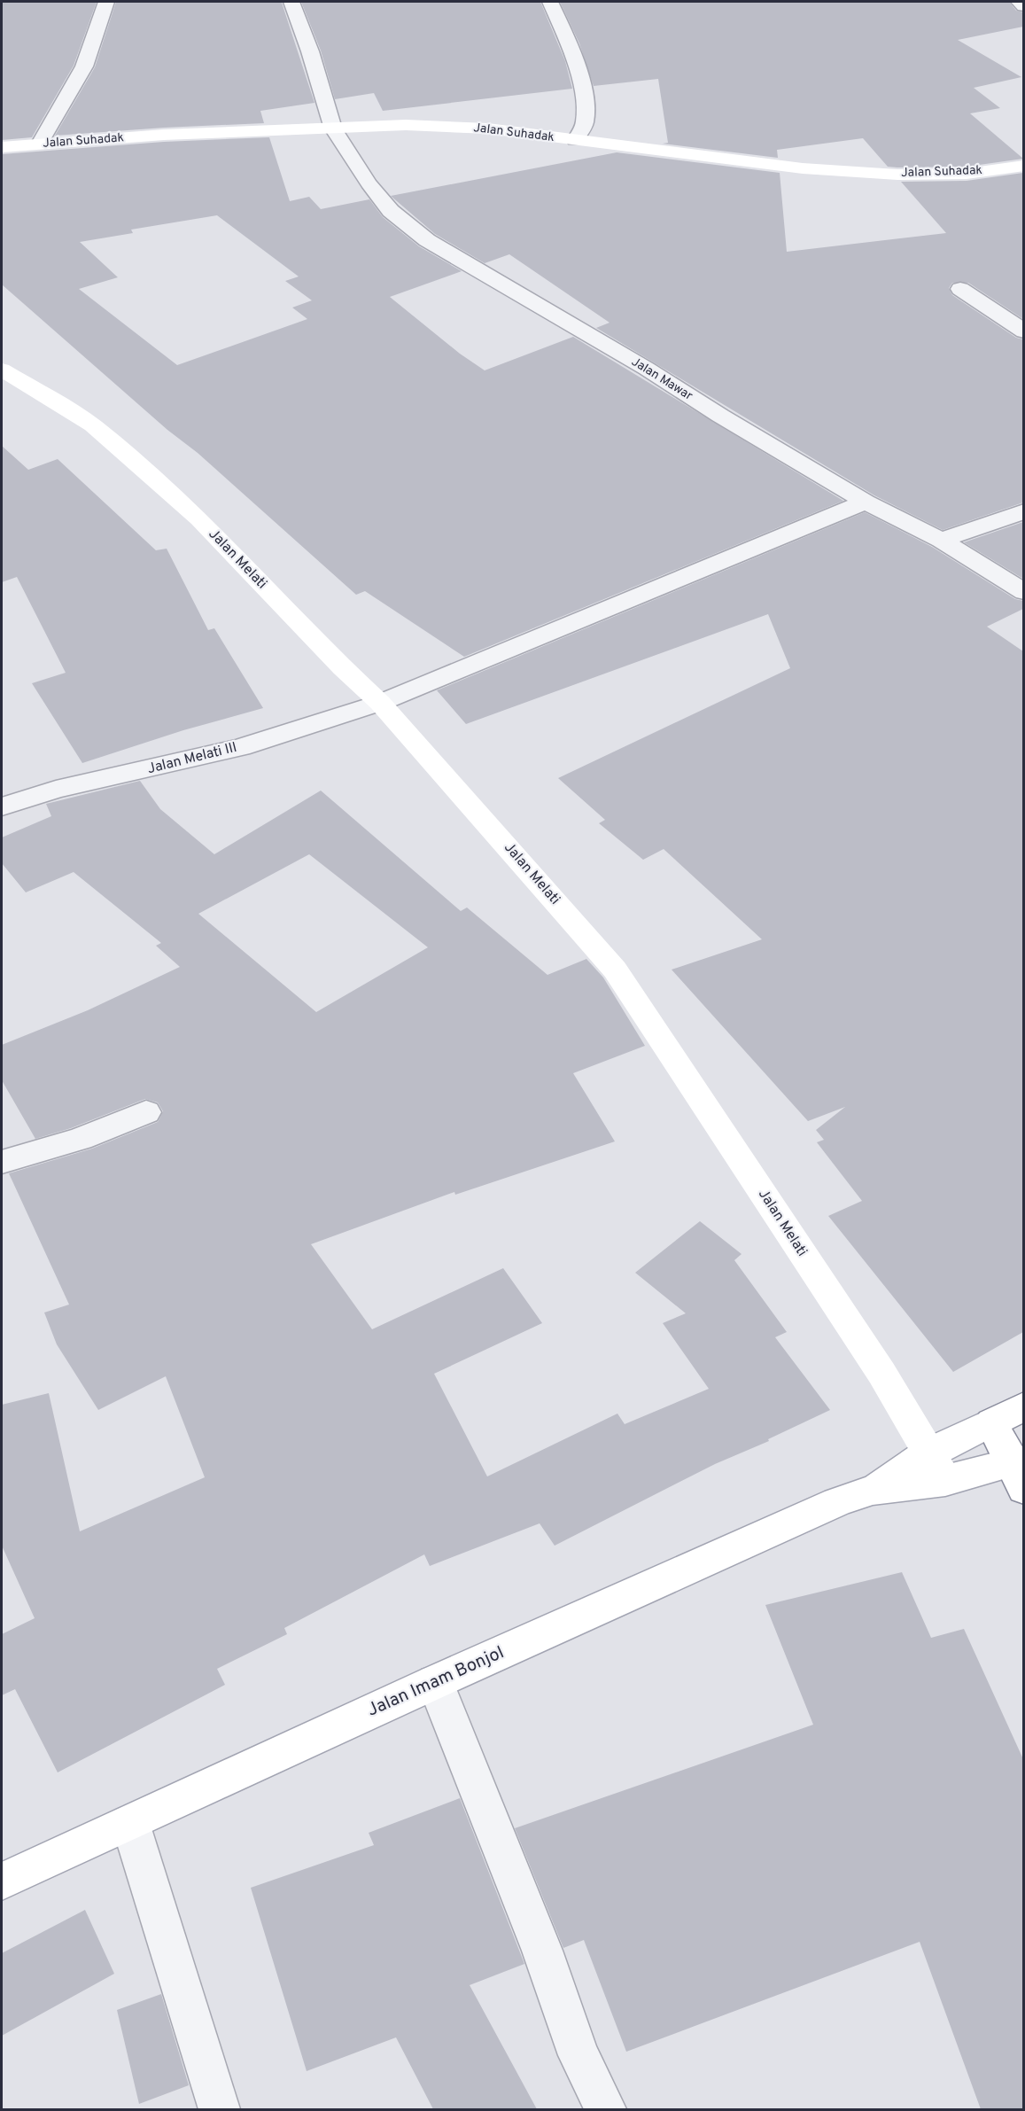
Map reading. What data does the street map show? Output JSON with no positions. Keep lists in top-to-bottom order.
{
  "streets": {
    "main road": ["Jalan Suhadak", "Jalan Melati", "Jalan Imam Bonjol"],
    "street": ["Jalan Mawar", "Jalan Melati III"]
  },
  "crossings": [
    ["Jalan Suhadak", "Jalan Mawar"],
    ["Jalan Mawar", "Jalan Melati III"],
    ["Jalan Melati", "Jalan Melati III"],
    ["Jalan Melati", "Jalan Imam Bonjol"]
  ]
}
